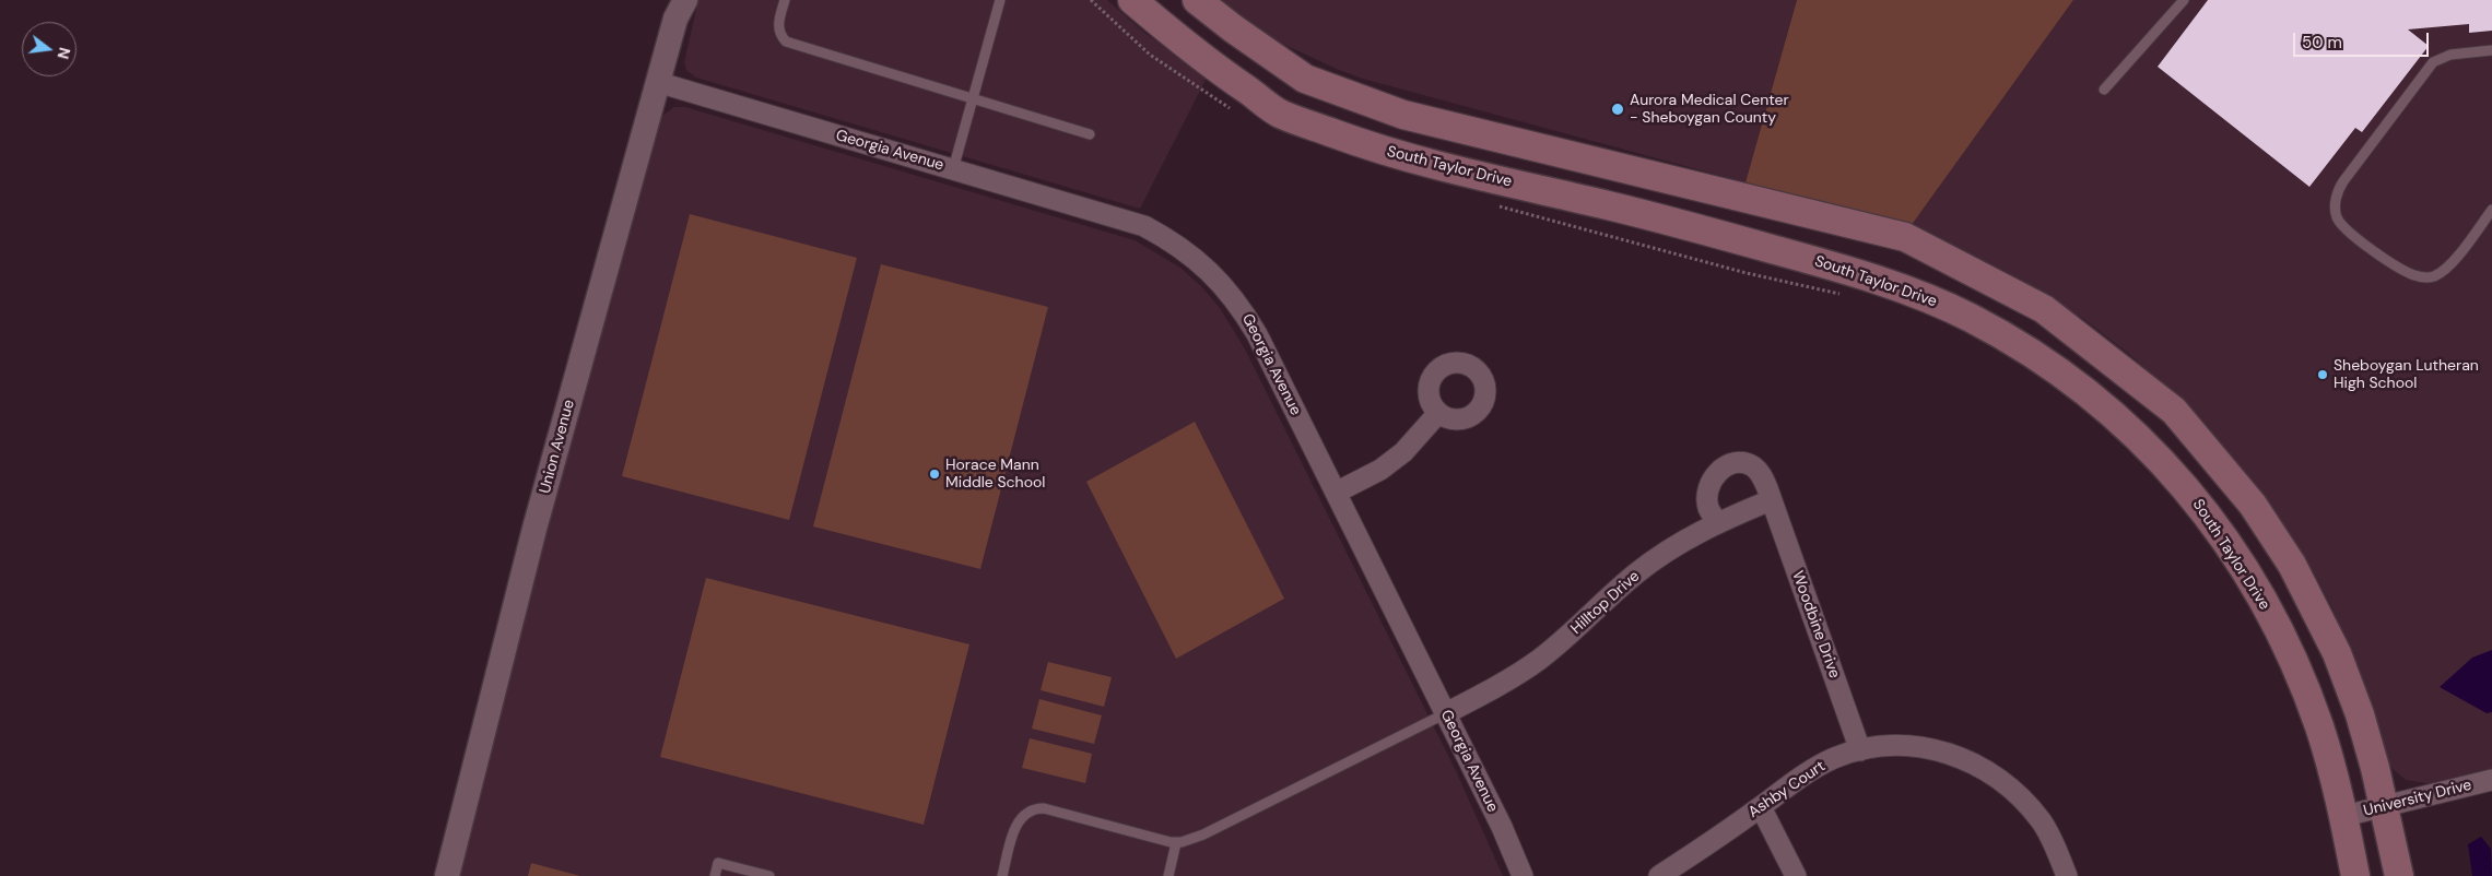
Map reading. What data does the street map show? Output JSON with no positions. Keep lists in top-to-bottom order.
{
  "streets": {
    "main road": ["South Taylor Drive"],
    "street": [
      "Georgia Avenue",
      "Union Avenue",
      "Hilltop Drive",
      "Woodbine Drive",
      "Ashby Court",
      "University Drive"
    ]
  },
  "crossings": [
    ["Georgia Avenue", "Union Avenue"],
    ["Georgia Avenue", "Hilltop Drive"],
    ["South Taylor Drive", "University Drive"],
    ["Hilltop Drive", "Woodbine Drive"],
    ["Woodbine Drive", "Ashby Court"]
  ],
  "places": ["Aurora Medical Center - Sheboygan County", "Sheboygan Lutheran High School", "Horace Mann Middle School"],
  "scale_bar": "50 m",
  "north": "right"
}
